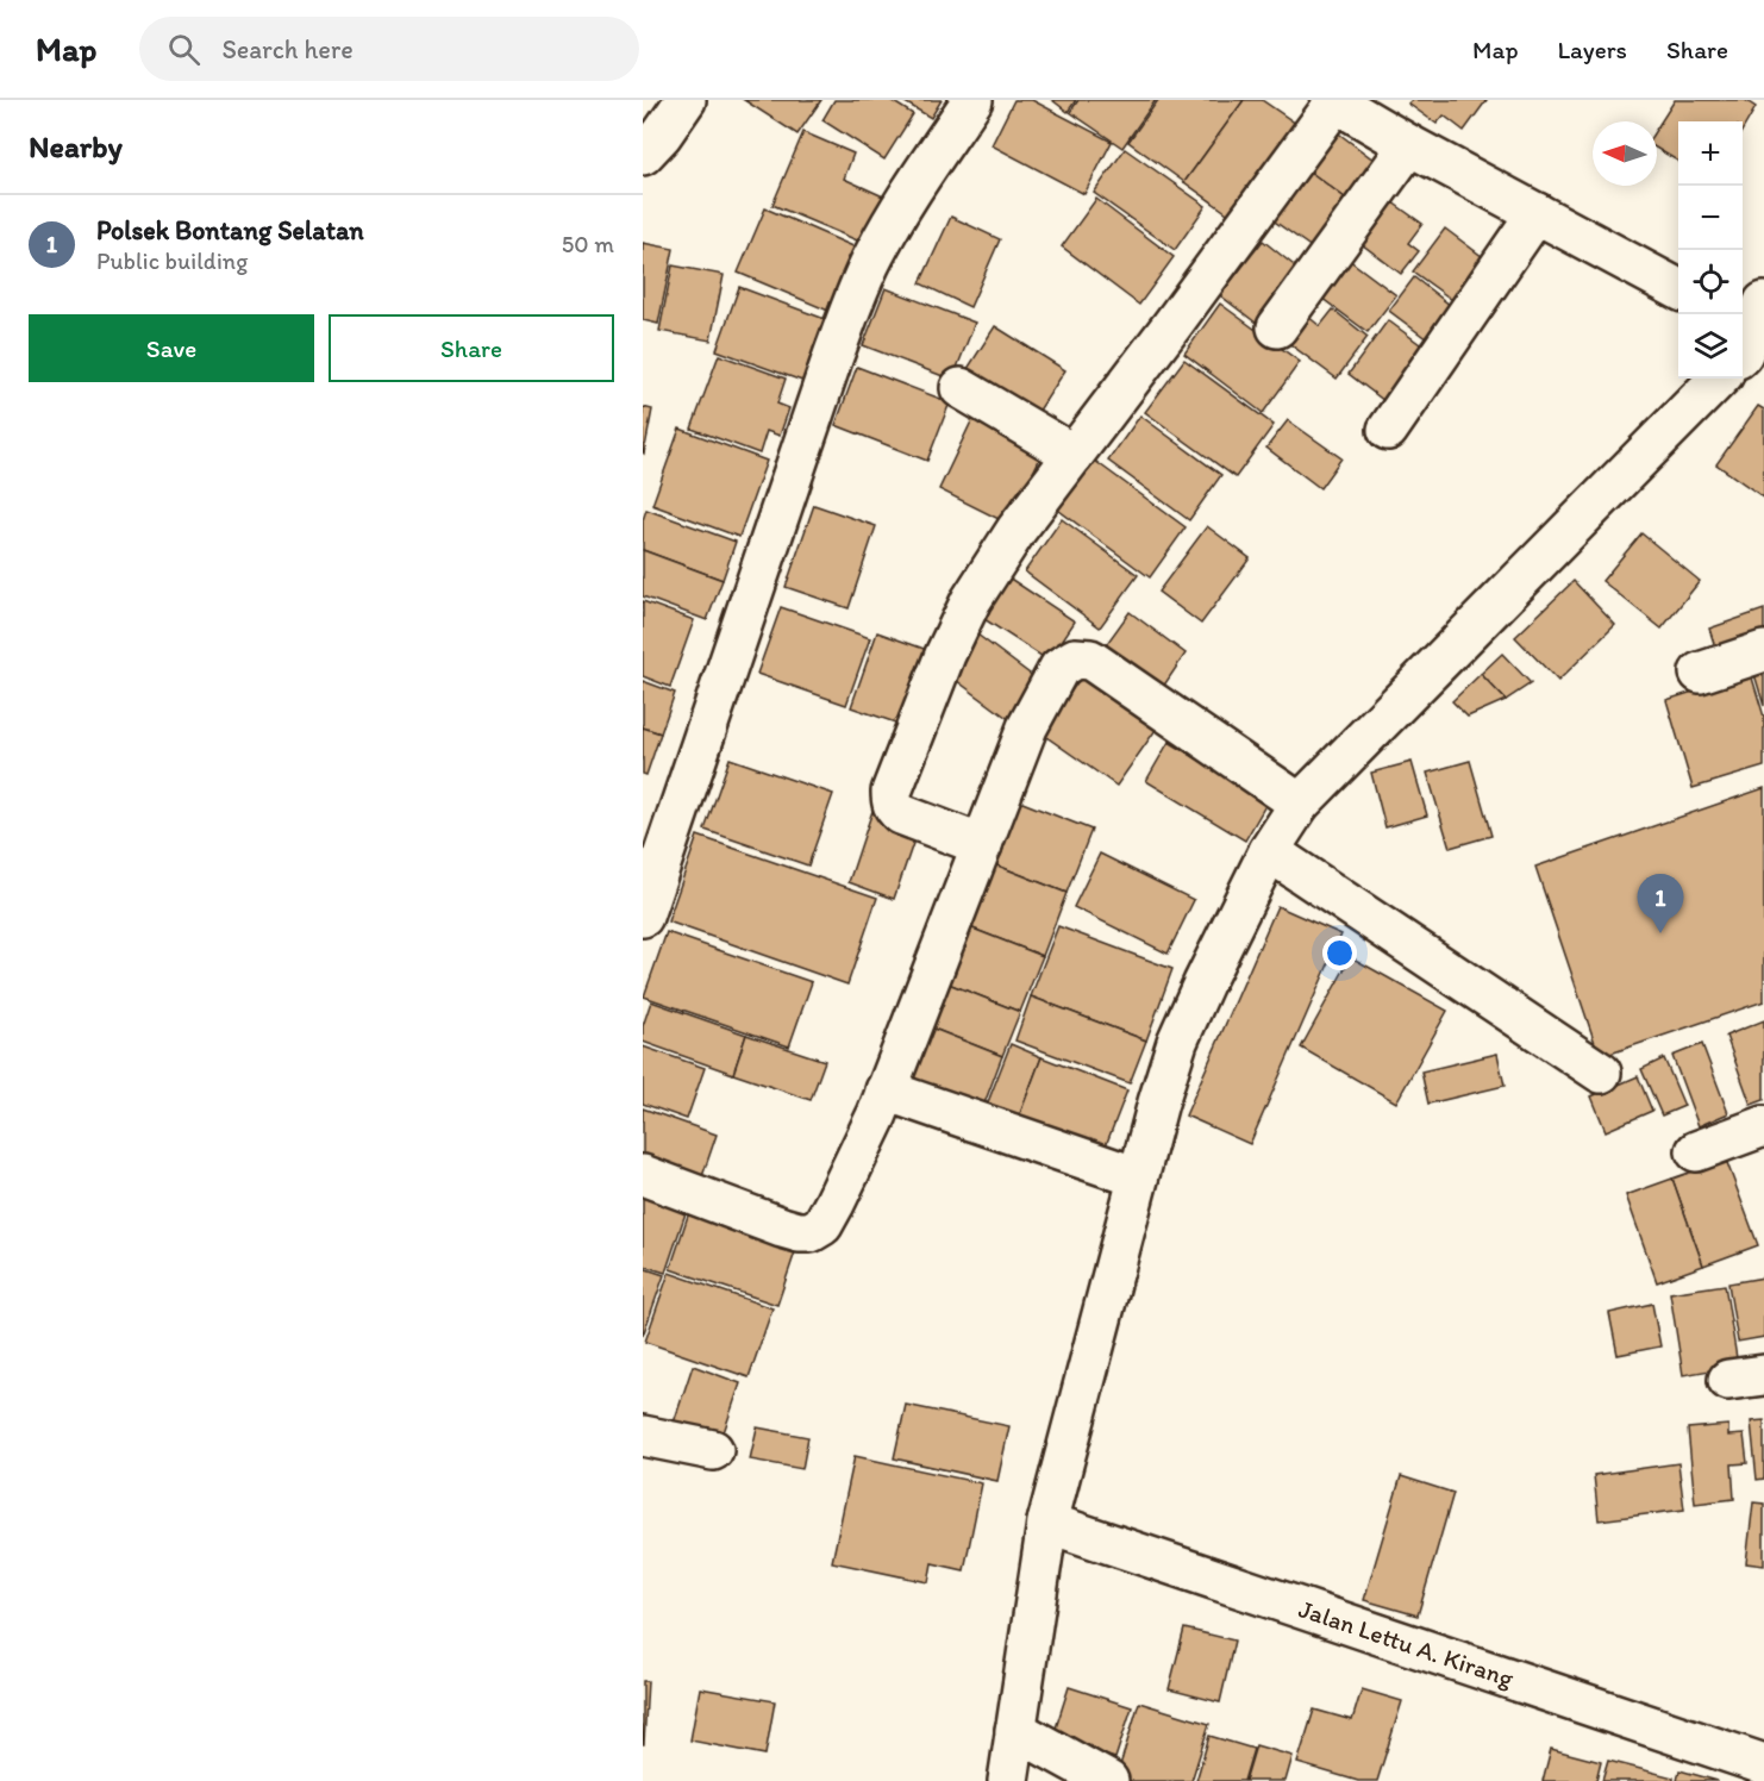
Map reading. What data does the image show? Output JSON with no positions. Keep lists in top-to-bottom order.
{
  "streets": {
    "street": ["Jalan Lettu A. Kirang"]
  },
  "north": "left",
  "page": {
    "header": "Map",
    "search": "Search here",
    "nav": ["Map", "Layers", "Share"],
    "heading": "Nearby",
    "map_buttons": ["+", "−"],
    "list": [
      {
        "mark": "1",
        "name": "Polsek Bontang Selatan",
        "note": "Public building",
        "value": "50 m"
      }
    ],
    "buttons": ["Save", "Share"],
    "pins": "1"
  }
}
